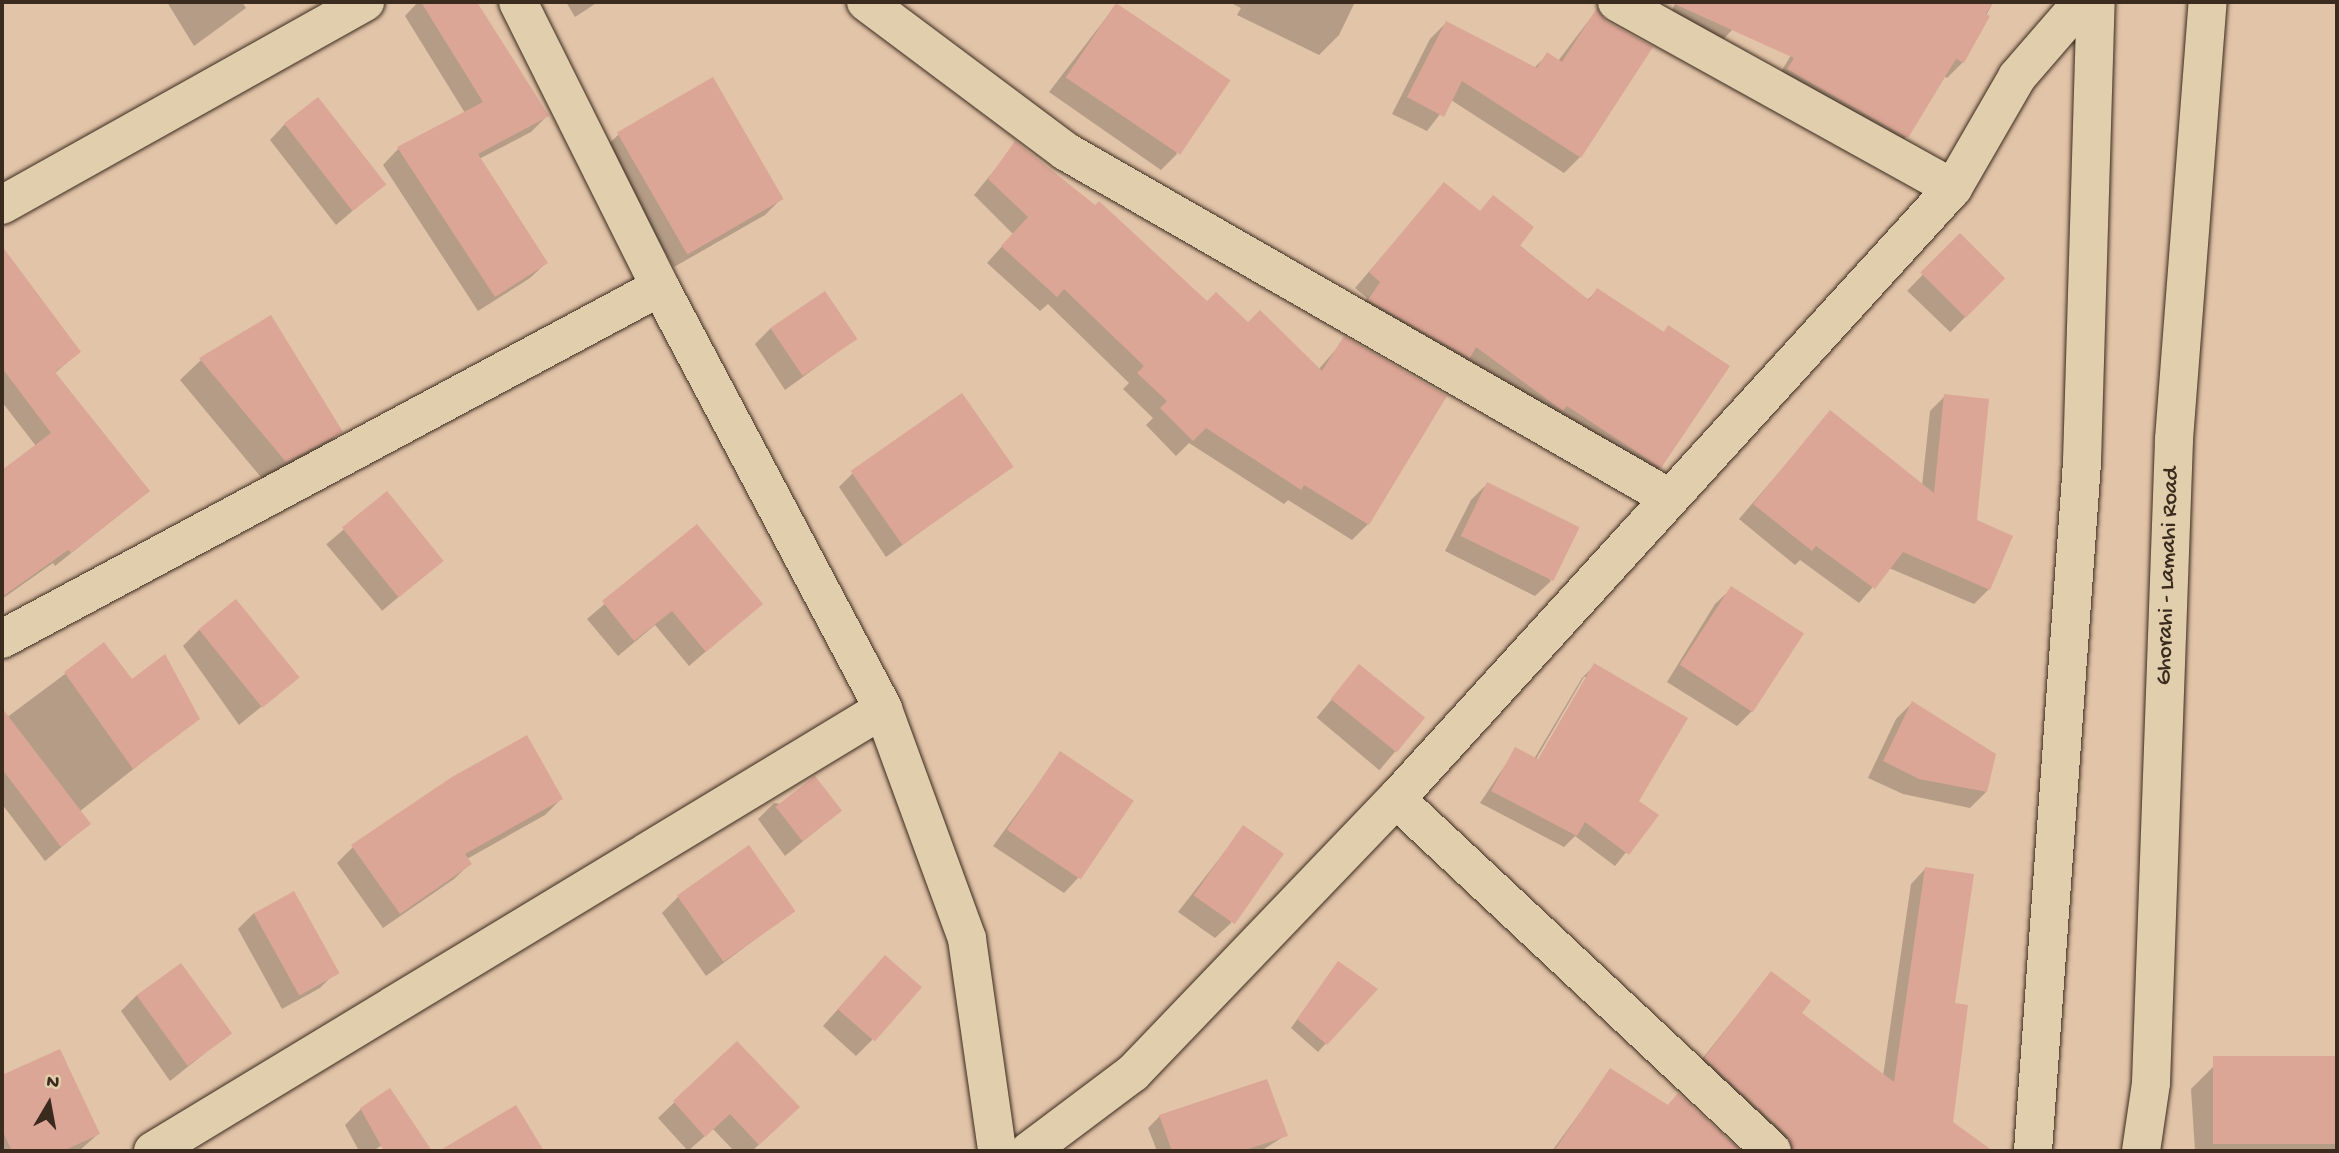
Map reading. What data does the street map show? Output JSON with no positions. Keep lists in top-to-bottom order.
{
  "streets": {
    "street": ["Ghorahi - Lamahi Road"]
  },
  "north": "top"
}
